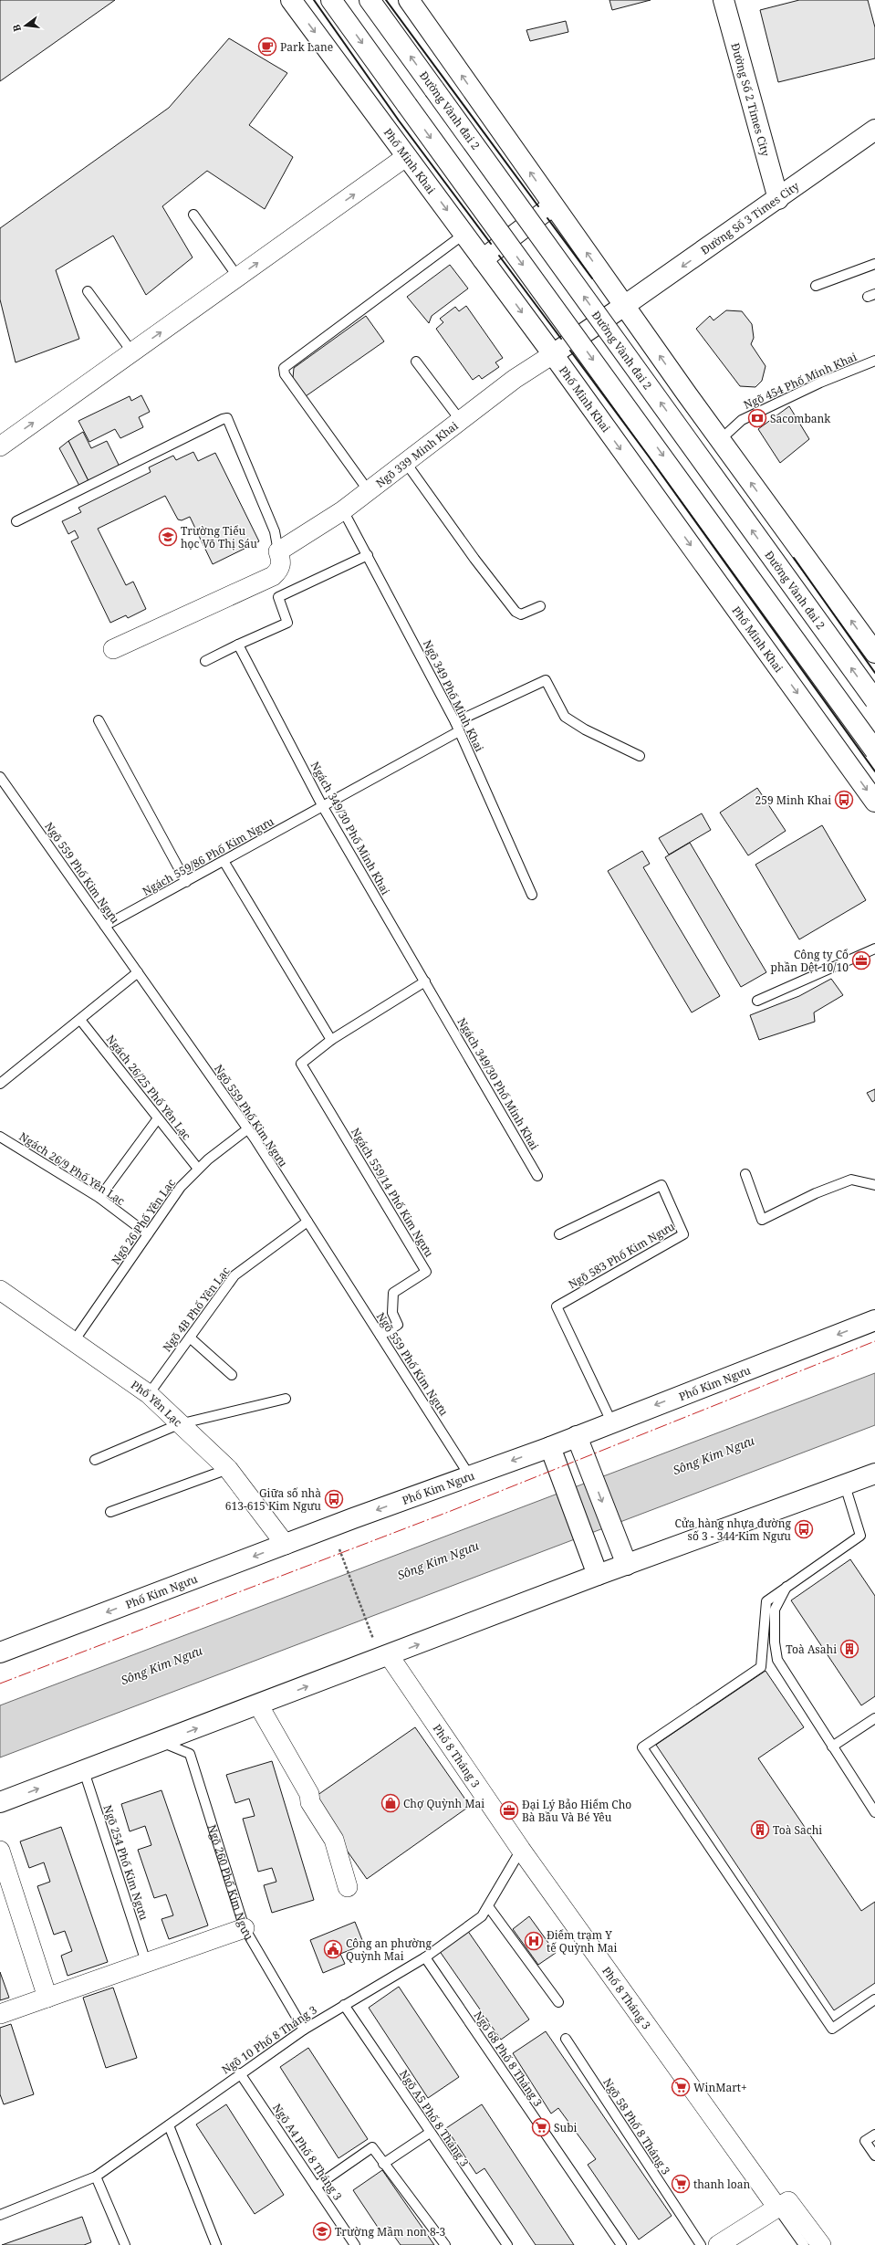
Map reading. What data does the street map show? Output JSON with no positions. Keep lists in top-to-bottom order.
{
  "streets": {
    "main road": [
      "Đường Số 2 Times City",
      "Đường Vành đai 2",
      "Phố Minh Khai",
      "Đường Số 3 Times City",
      "Phố Kim Ngưu"
    ],
    "street": ["Ngõ 339 Minh Khai", "Phố Yên Lạc", "Phố 8 Tháng 3"],
    "lane": [
      "Ngõ 454 Phố Minh Khai",
      "Ngõ 349 Phố Minh Khai",
      "Ngách 349/30 Phố Minh Khai",
      "Ngách 559/86 Phố Kim Ngưu",
      "Ngõ 559 Phố Kim Ngưu",
      "Ngách 26/25 Phố Yên Lạc",
      "Ngách 26/9 Phố Yên Lạc",
      "Ngách 559/14 Phố Kim Ngưu",
      "Ngõ 26 Phố Yên Lạc",
      "Ngõ 583 Phố Kim Ngưu",
      "Ngõ 4B Phố Yên Lạc",
      "Ngõ 254 Phố Kim Ngưu",
      "Ngõ 260 Phố Kim Ngưu",
      "Ngõ 10 Phố 8 Tháng 3",
      "Ngõ 68 Phố 8 Tháng 3",
      "Ngõ A5 Phố 8 Tháng 3",
      "Ngõ 58 Phố 8 Tháng 3",
      "Ngõ A4 Phố 8 Tháng 3"
    ]
  },
  "crossings": [
    ["Đường Số 2 Times City", "Đường Số 3 Times City"],
    ["Phố Minh Khai", "Đường Số 3 Times City"],
    ["Phố Minh Khai", "Ngõ 339 Minh Khai"],
    ["Đường Số 3 Times City", "Ngõ 339 Minh Khai"],
    ["Ngõ 339 Minh Khai", "Ngõ 349 Phố Minh Khai"],
    ["Ngõ 349 Phố Minh Khai", "Ngách 559/86 Phố Kim Ngưu"],
    ["Ngách 349/30 Phố Minh Khai", "Ngách 559/86 Phố Kim Ngưu"],
    ["Ngách 559/86 Phố Kim Ngưu", "Ngõ 559 Phố Kim Ngưu"],
    ["Ngõ 559 Phố Kim Ngưu", "Ngách 559/14 Phố Kim Ngưu"],
    ["Ngõ 559 Phố Kim Ngưu", "Ngõ 26 Phố Yên Lạc"],
    ["Ngõ 559 Phố Kim Ngưu", "Ngõ 4B Phố Yên Lạc"],
    ["Ngõ 559 Phố Kim Ngưu", "Phố Kim Ngưu"],
    ["Ngách 26/25 Phố Yên Lạc", "Ngõ 26 Phố Yên Lạc"],
    ["Ngách 26/9 Phố Yên Lạc", "Ngõ 26 Phố Yên Lạc"],
    ["Ngõ 26 Phố Yên Lạc", "Phố Yên Lạc"],
    ["Ngõ 583 Phố Kim Ngưu", "Phố Kim Ngưu"],
    ["Ngõ 4B Phố Yên Lạc", "Phố Yên Lạc"],
    ["Phố Kim Ngưu", "Phố Yên Lạc"],
    ["Phố 8 Tháng 3", "Ngõ 10 Phố 8 Tháng 3"],
    ["Ngõ 260 Phố Kim Ngưu", "Ngõ 10 Phố 8 Tháng 3"],
    ["Ngõ 10 Phố 8 Tháng 3", "Ngõ 68 Phố 8 Tháng 3"],
    ["Ngõ 10 Phố 8 Tháng 3", "Ngõ A5 Phố 8 Tháng 3"],
    ["Ngõ 10 Phố 8 Tháng 3", "Ngõ A4 Phố 8 Tháng 3"]
  ],
  "one_way": ["Đường Số 3 Times City"],
  "water": ["Sông Kim Ngưu"],
  "places": {
    "cafe": ["Park Lane"],
    "bank": ["Sacombank"],
    "school or university": ["Trường Tiểu học Võ Thị Sáu", "Trường Mầm non 8-3"],
    "bus stop": ["259 Minh Khai", "Giữa số nhà 613-615 Kim Ngưu", "Cửa hàng nhựa đường số 3 - 344 Kim Ngưu"],
    "office": ["Công ty Cổ phần Dệt 10/10", "Đại Lý Bảo Hiểm Cho Bà Bầu Và Bé Yêu"],
    "building": ["Toà Asahi", "Toà Sachi"],
    "shop": ["Chợ Quỳnh Mai"],
    "hospital": ["Điểm trạm Y tế Quỳnh Mai"],
    "public building": ["Công an phường Quỳnh Mai"],
    "supermarket": ["WinMart+", "Subi", "thanh loan"]
  },
  "north": "left"
}
